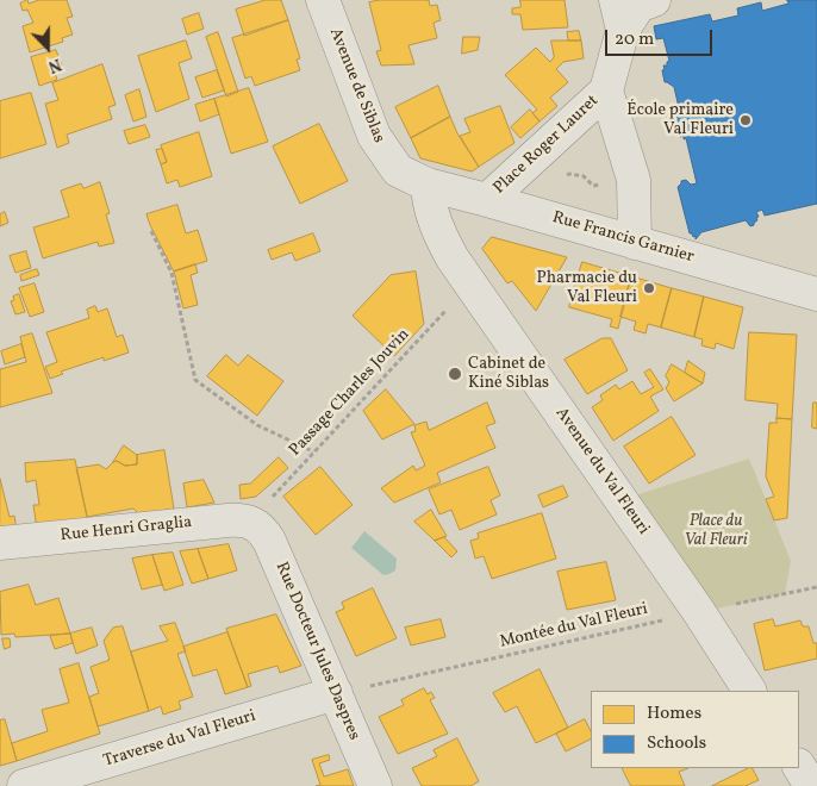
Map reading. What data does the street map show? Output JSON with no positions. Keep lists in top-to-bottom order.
{
  "streets": {
    "street": [
      "Avenue de Siblas",
      "Place Roger Lauret",
      "Rue Francis Garnier",
      "Avenue du Val Fleuri",
      "Rue Henri Graglia",
      "Rue Docteur Jules Daspres",
      "Traverse du Val Fleuri"
    ],
    "path": ["Passage Charles Jouvin", "Montée du Val Fleuri"]
  },
  "crossings": [
    ["Avenue de Siblas", "Rue Francis Garnier"],
    ["Avenue de Siblas", "Avenue du Val Fleuri"],
    ["Place Roger Lauret", "Rue Francis Garnier"],
    ["Rue Francis Garnier", "Avenue du Val Fleuri"],
    ["Passage Charles Jouvin", "Avenue du Val Fleuri"],
    ["Passage Charles Jouvin", "Rue Henri Graglia"],
    ["Passage Charles Jouvin", "Rue Docteur Jules Daspres"],
    ["Avenue du Val Fleuri", "Montée du Val Fleuri"],
    ["Rue Henri Graglia", "Rue Docteur Jules Daspres"],
    ["Montée du Val Fleuri", "Rue Docteur Jules Daspres"],
    ["Montée du Val Fleuri", "Traverse du Val Fleuri"],
    ["Rue Docteur Jules Daspres", "Traverse du Val Fleuri"]
  ],
  "parks": ["Place du Val Fleuri"],
  "places": ["École primaire Val Fleuri", "Pharmacie du Val Fleuri", "Cabinet de Kiné Siblas"],
  "legend": ["Homes", "Schools"],
  "scale_bar": "20 m",
  "north": "bottom"
}
